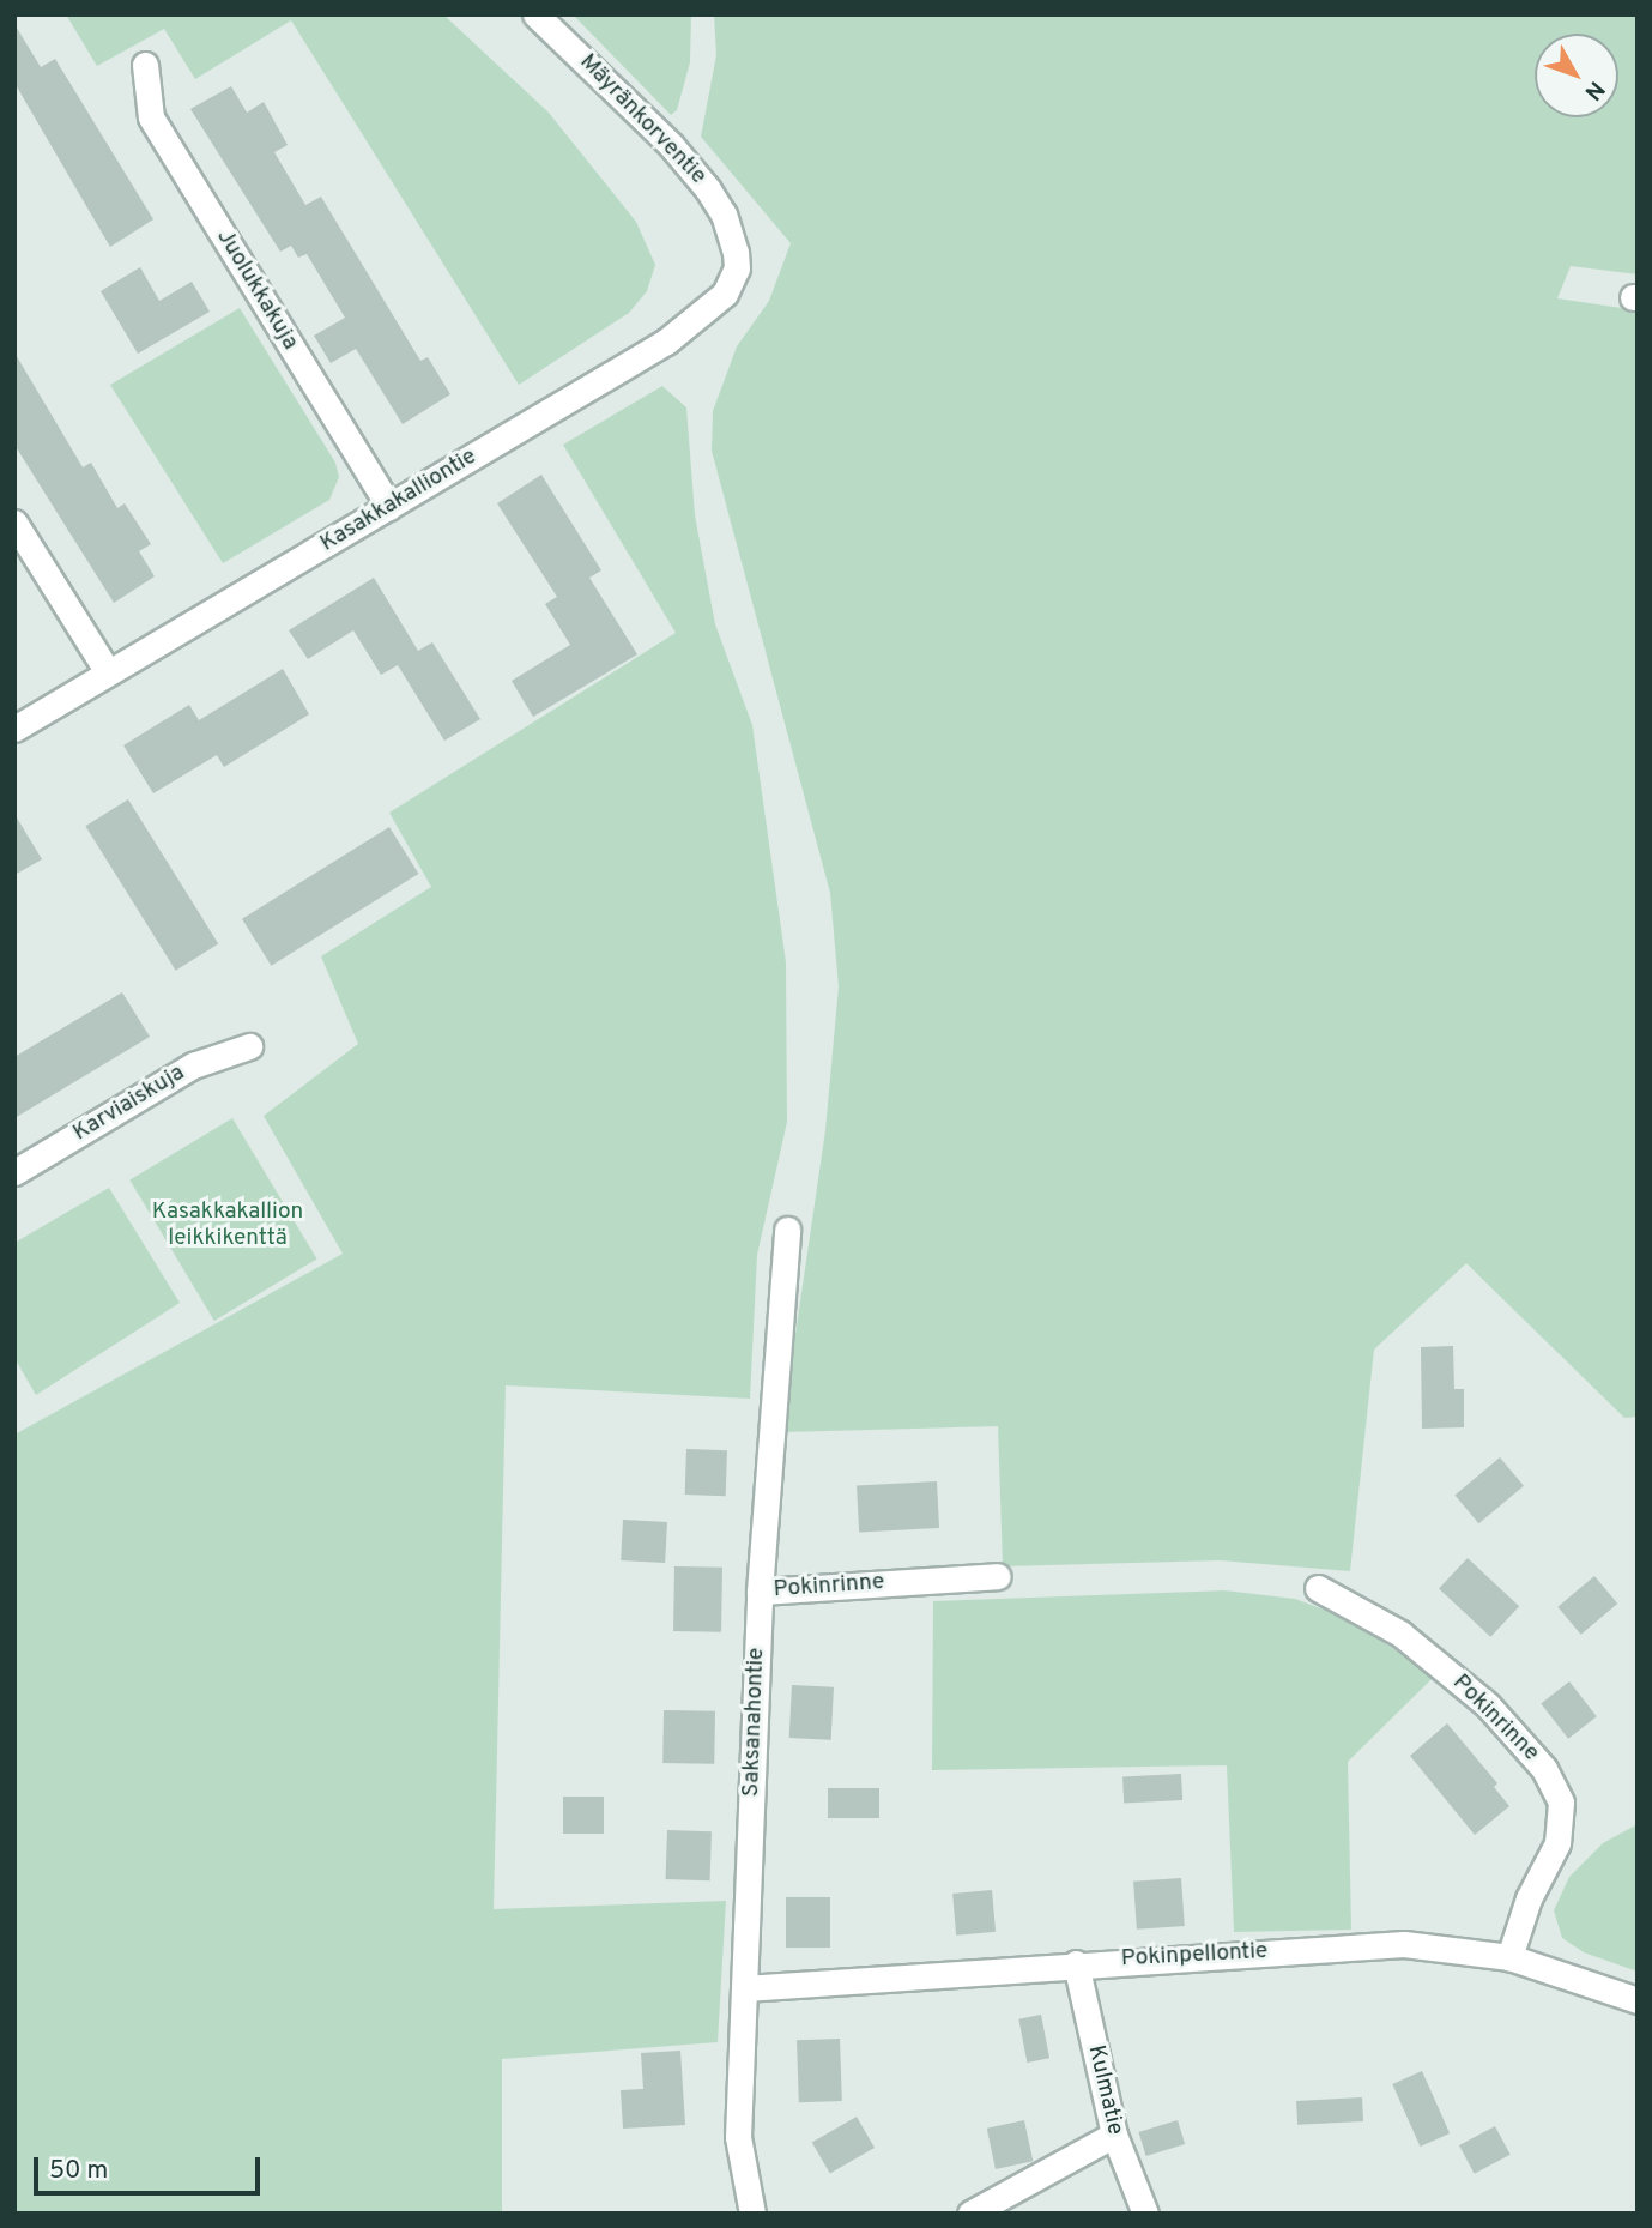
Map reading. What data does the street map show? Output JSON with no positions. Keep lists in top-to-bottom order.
{
  "streets": {
    "street": [
      "Mäyränkorventie",
      "Juolukkakuja",
      "Kasakkakalliontie",
      "Karviaiskuja",
      "Pokinrinne",
      "Saksanahontie",
      "Pokinpellontie",
      "Kulmatie"
    ]
  },
  "crossings": [
    ["Mäyränkorventie", "Kasakkakalliontie"],
    ["Juolukkakuja", "Kasakkakalliontie"],
    ["Pokinrinne", "Saksanahontie"],
    ["Pokinrinne", "Pokinpellontie"],
    ["Saksanahontie", "Pokinpellontie"],
    ["Pokinpellontie", "Kulmatie"]
  ],
  "parks": ["Kasakkakallion leikkikenttä"],
  "scale_bar": "50 m",
  "north": "bottom right"
}
